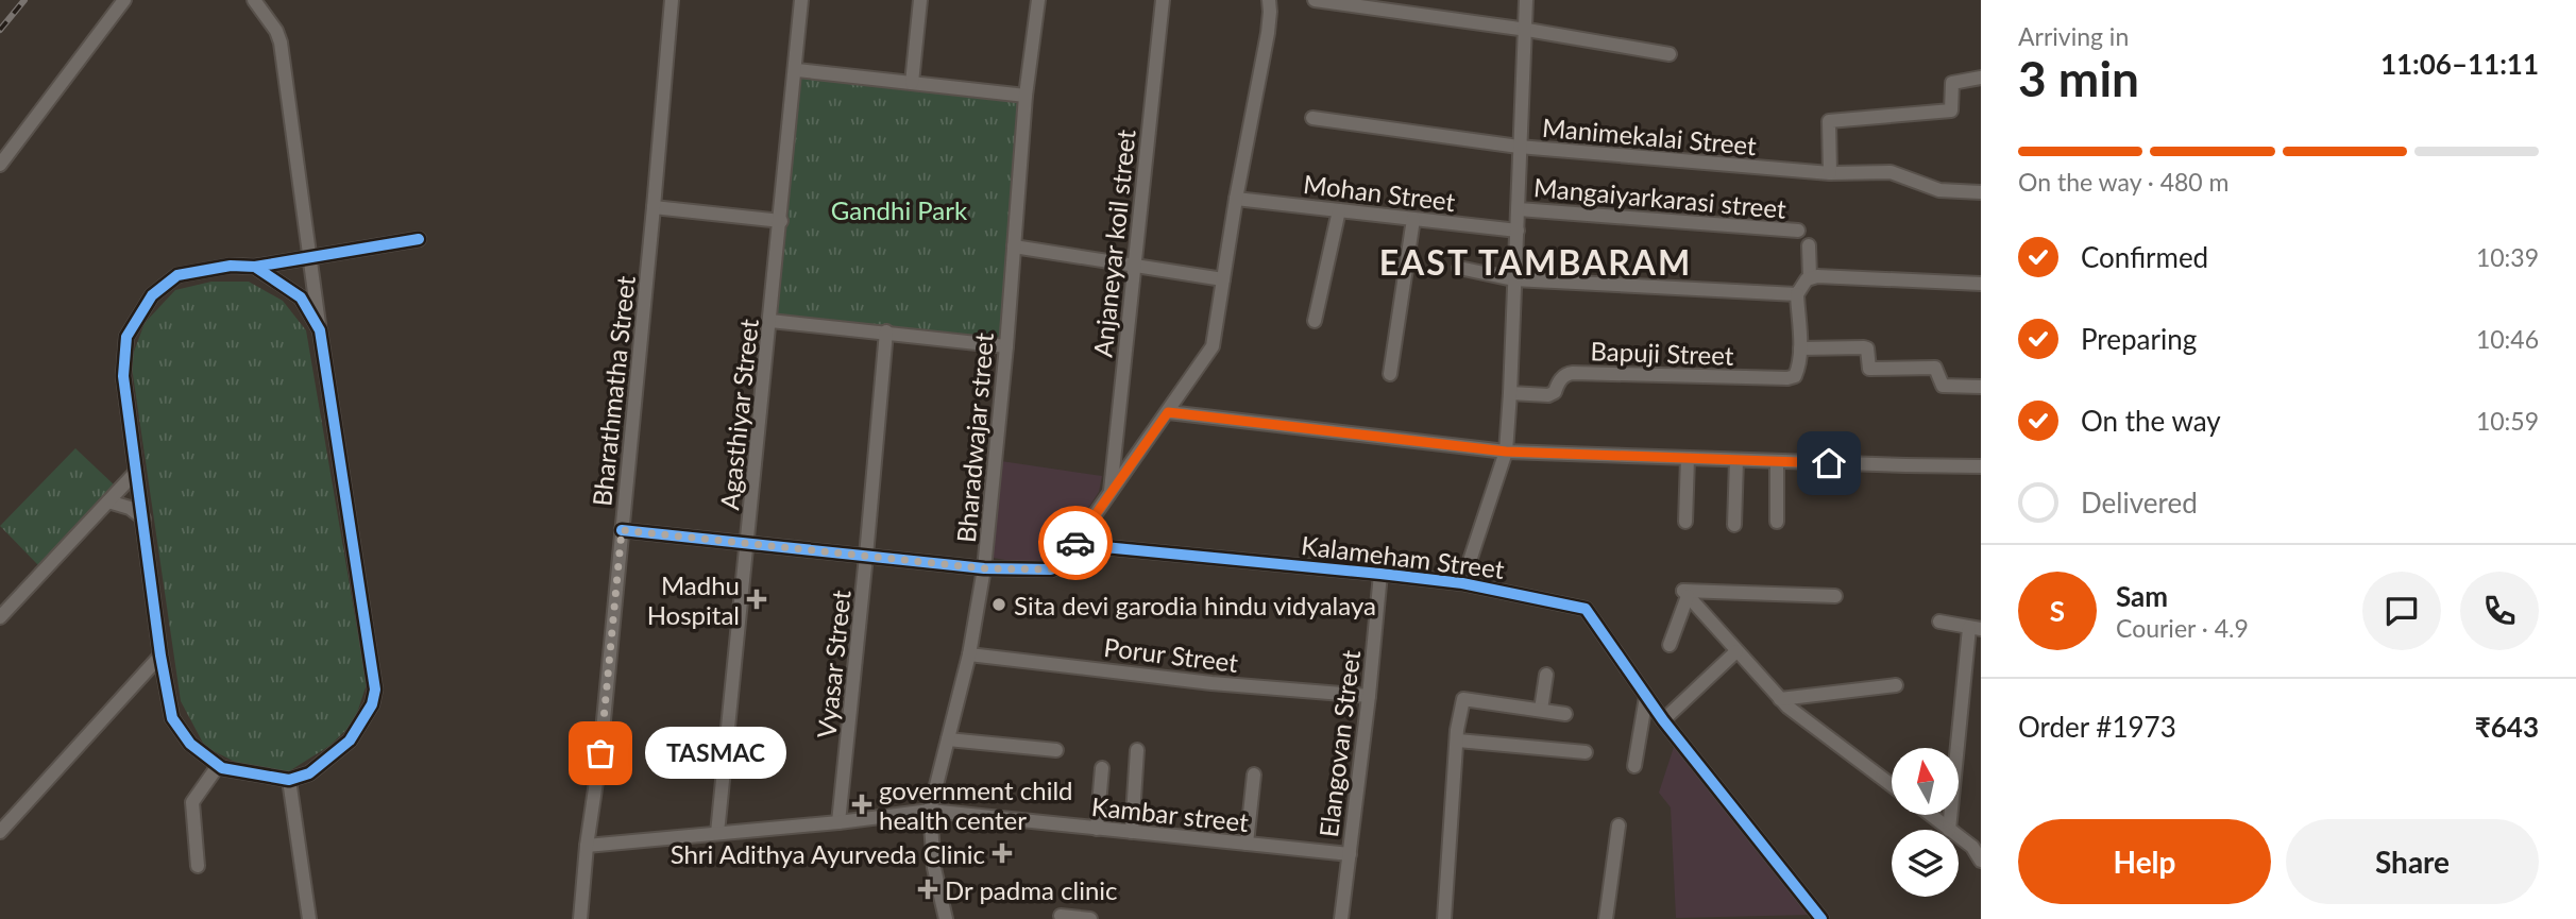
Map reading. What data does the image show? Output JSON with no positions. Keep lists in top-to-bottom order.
{
  "streets": {
    "street": [
      "Manimekalai Street",
      "Mohan Street",
      "Mangaiyarkarasi street",
      "Anjaneyar koil street",
      "Bapuji Street",
      "Bharathmatha Street",
      "Agasthiyar Street",
      "Bharadwajar street",
      "Kalameham Street",
      "Porur Street",
      "Vyasar Street",
      "Elangovan Street",
      "Kambar street"
    ]
  },
  "crossings": [
    ["Bharathmatha Street", "Kambar street"],
    ["Agasthiyar Street", "Kambar street"],
    ["Bharadwajar street", "Porur Street"],
    ["Bharadwajar street", "Kambar street"],
    ["Kalameham Street", "Elangovan Street"],
    ["Porur Street", "Elangovan Street"],
    ["Vyasar Street", "Kambar street"],
    ["Elangovan Street", "Kambar street"]
  ],
  "districts": ["EAST TAMBARAM"],
  "parks": ["Gandhi Park"],
  "places": {
    "health": [
      "Madhu Hospital",
      "government child health center",
      "Shri Adithya Ayurveda Clinic",
      "Dr padma clinic"
    ],
    "other": ["Sita devi garodia hindu vidyalaya", "TASMAC"]
  },
  "north": "top",
  "page": {
    "heading": ["3 min", "Arriving in", "11:06–11:11"],
    "panel": [
      "Sam",
      "Courier · 4.9",
      "Order #1973",
      "₹643"
    ],
    "bar": "On the way · 480 m",
    "list": [
      ["Confirmed", "10:39"],
      ["Preparing", "10:46"],
      ["On the way", "10:59"],
      "Delivered"
    ],
    "round": "S",
    "bubble": "TASMAC",
    "buttons": ["Help", "Share"]
  }
}
